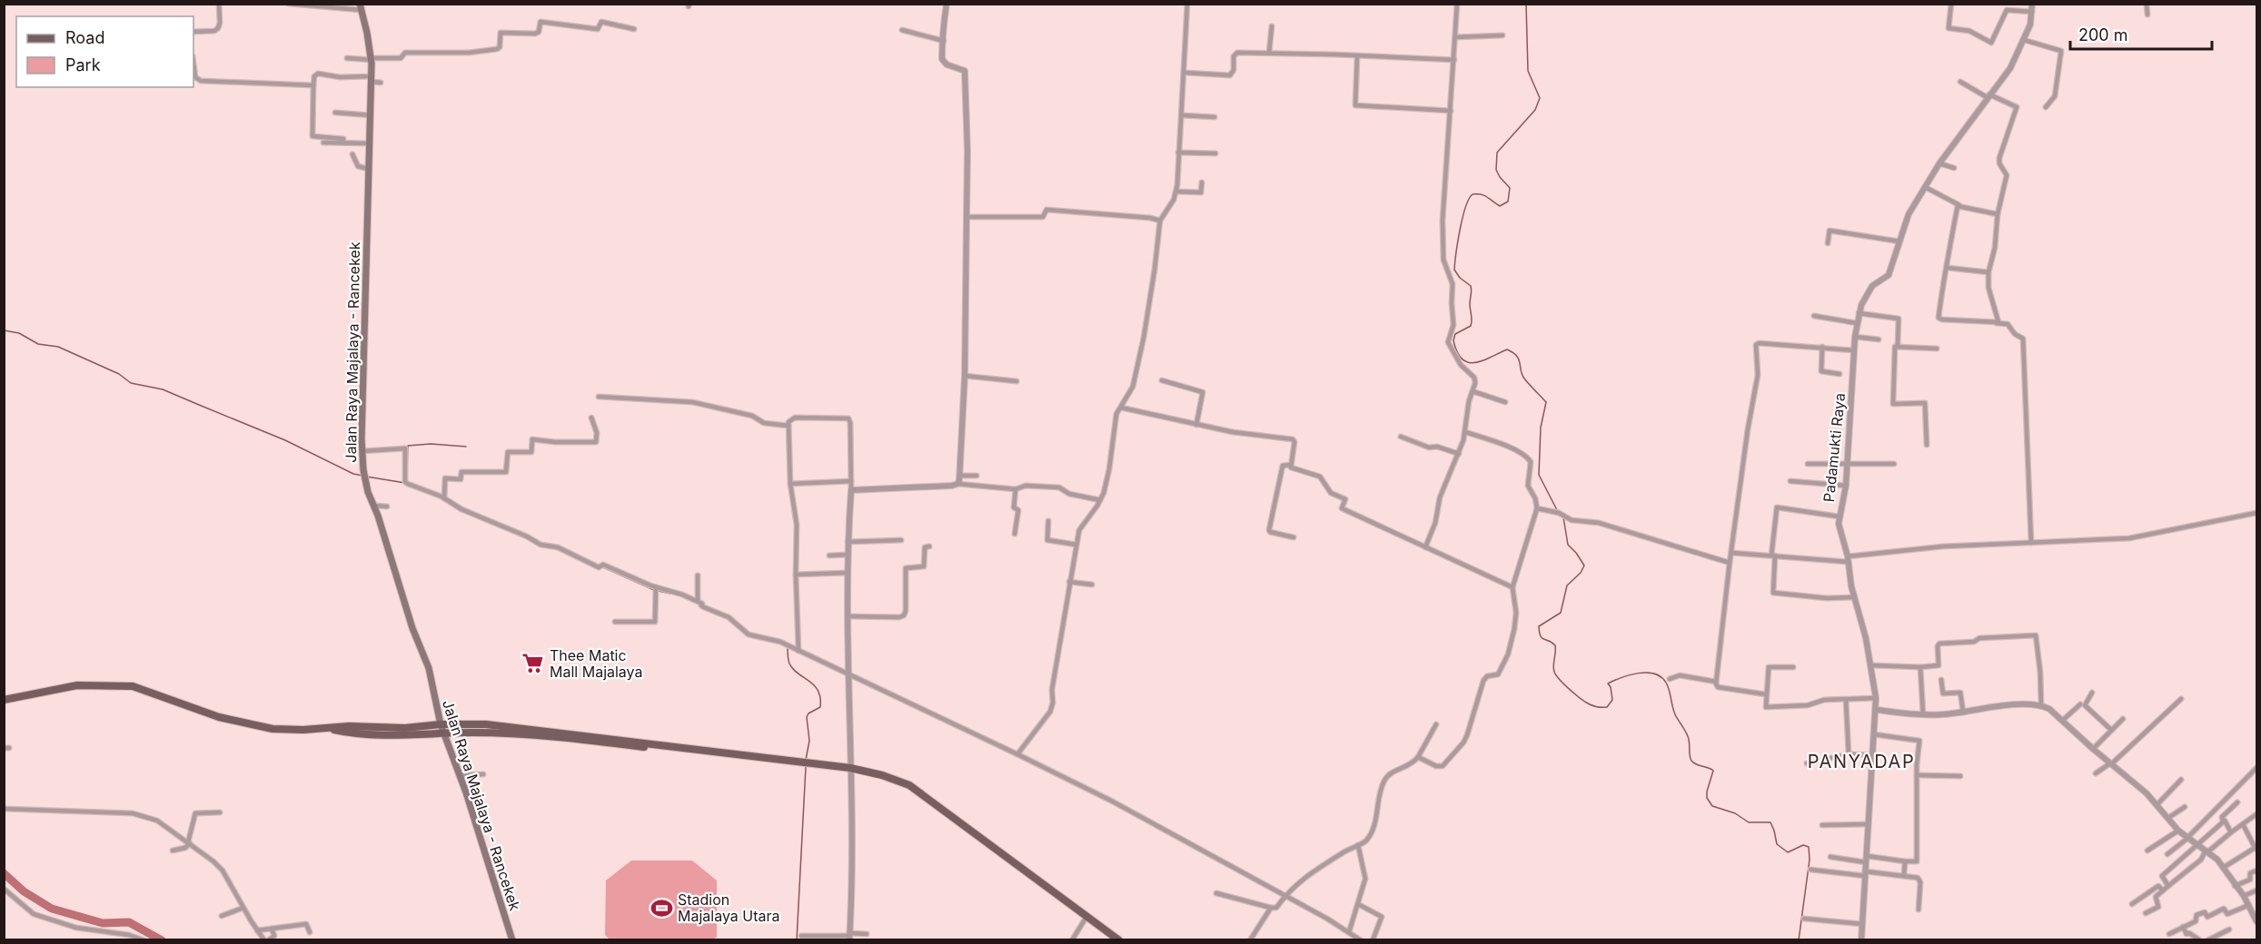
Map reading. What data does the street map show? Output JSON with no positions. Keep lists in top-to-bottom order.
{
  "streets": {
    "main road": ["Jalan Raya Majalaya - Rancekek"],
    "street": ["Padamukti Raya"]
  },
  "districts": ["PANYADAP"],
  "places": {
    "supermarket": ["Thee Matic Mall Majalaya"],
    "sports": ["Stadion Majalaya Utara"]
  },
  "legend": ["Road", "Park"],
  "scale_bar": "200 m"
}
